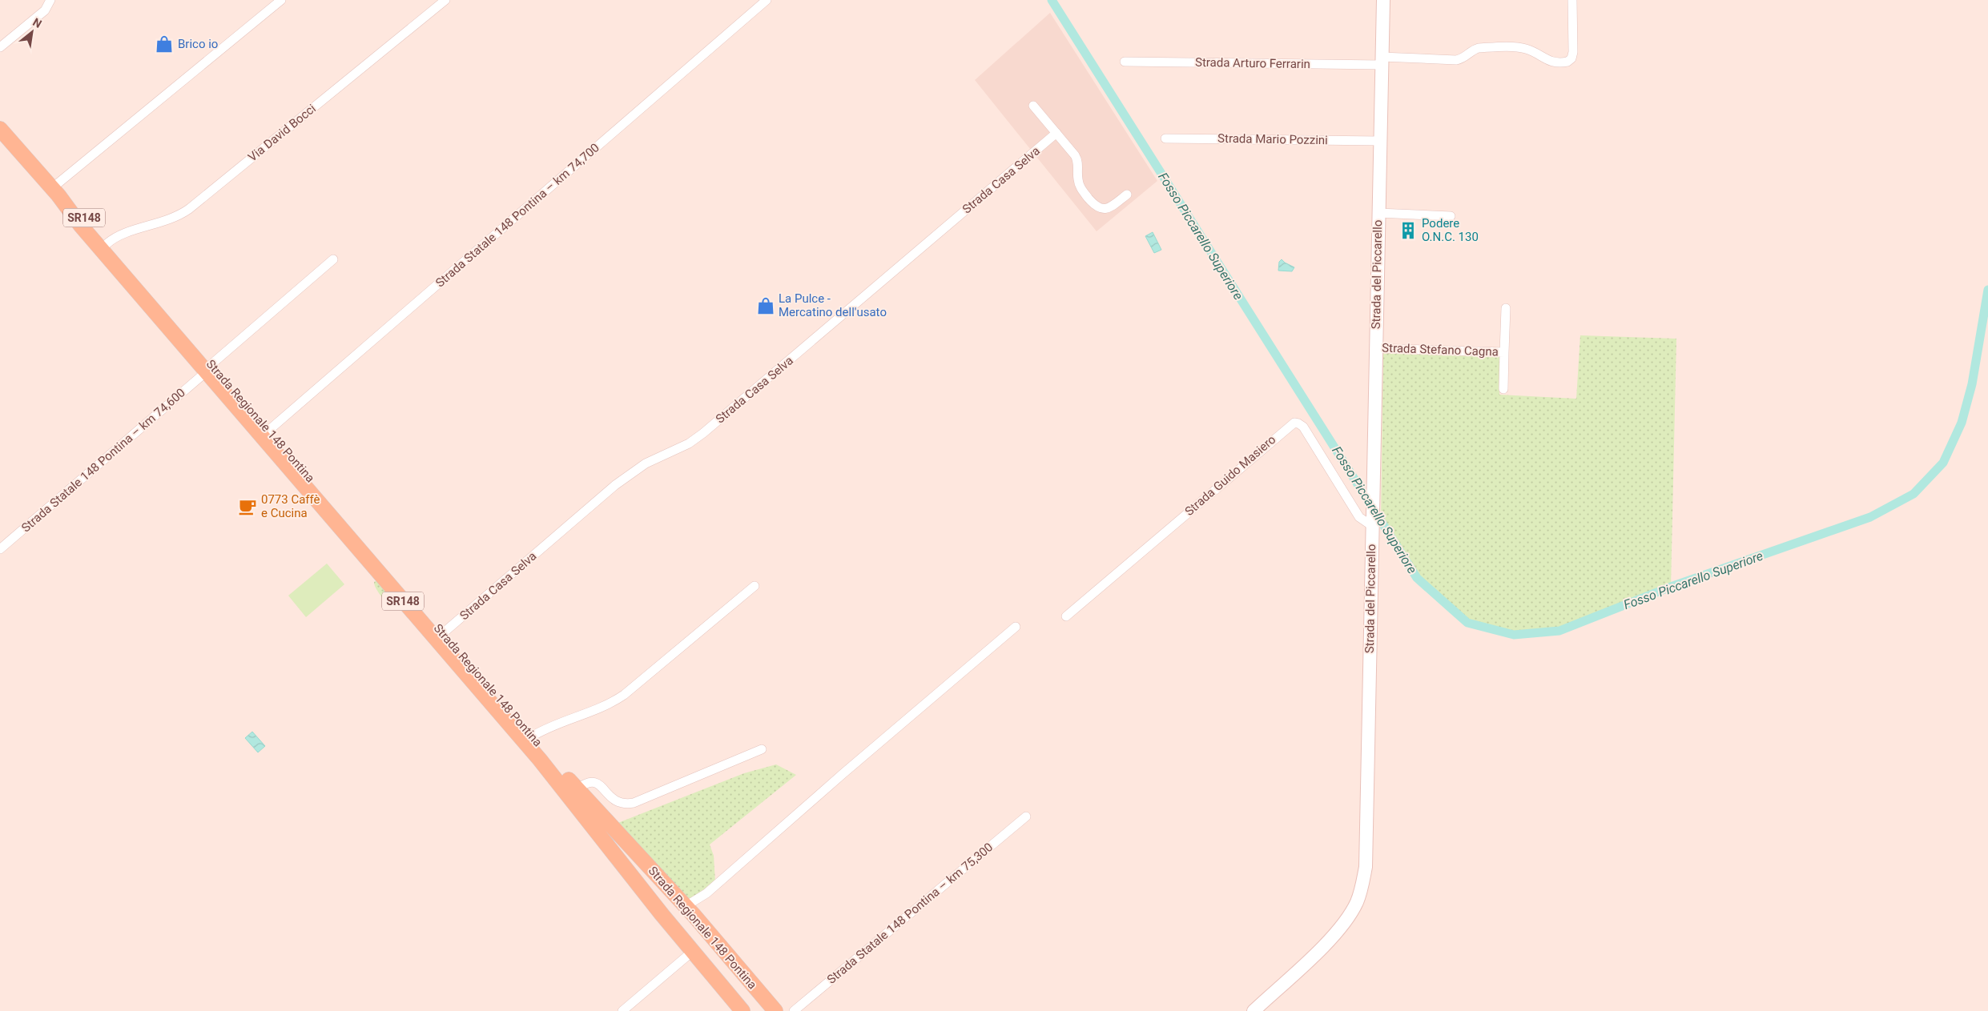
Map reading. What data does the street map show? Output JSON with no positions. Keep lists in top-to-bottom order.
{
  "streets": {
    "main road": ["SR148", "Strada Regionale 148 Pontina"],
    "street": [
      "Strada Arturo Ferrarin",
      "Via David Bocci",
      "Strada Mario Pozzini",
      "Strada Casa Selva",
      "Strada Statale 148 Pontina – km 74,700",
      "Strada del Piccarello",
      "Strada Stefano Cagna",
      "Strada Statale 148 Pontina – km 74,600",
      "Strada Guido Masiero",
      "Strada Statale 148 Pontina – km 75,300"
    ]
  },
  "crossings": [
    ["Strada Arturo Ferrarin", "Strada del Piccarello"],
    ["Via David Bocci", "Strada Regionale 148 Pontina"],
    ["Strada Mario Pozzini", "Strada del Piccarello"],
    ["Strada Casa Selva", "Strada Regionale 148 Pontina"],
    ["Strada Statale 148 Pontina – km 74,700", "Strada Regionale 148 Pontina"],
    ["Strada del Piccarello", "Strada Stefano Cagna"],
    ["Strada del Piccarello", "Strada Guido Masiero"],
    ["Strada Regionale 148 Pontina", "Strada Statale 148 Pontina – km 74,600"]
  ],
  "water": ["Fosso Piccarello Superiore"],
  "places": {
    "shop": ["Brico io", "La Pulce - Mercatino dell'usato"],
    "building": ["Podere O.N.C. 130"],
    "cafe": ["0773 Caffè e Cucina"]
  },
  "north": "top right"
}
